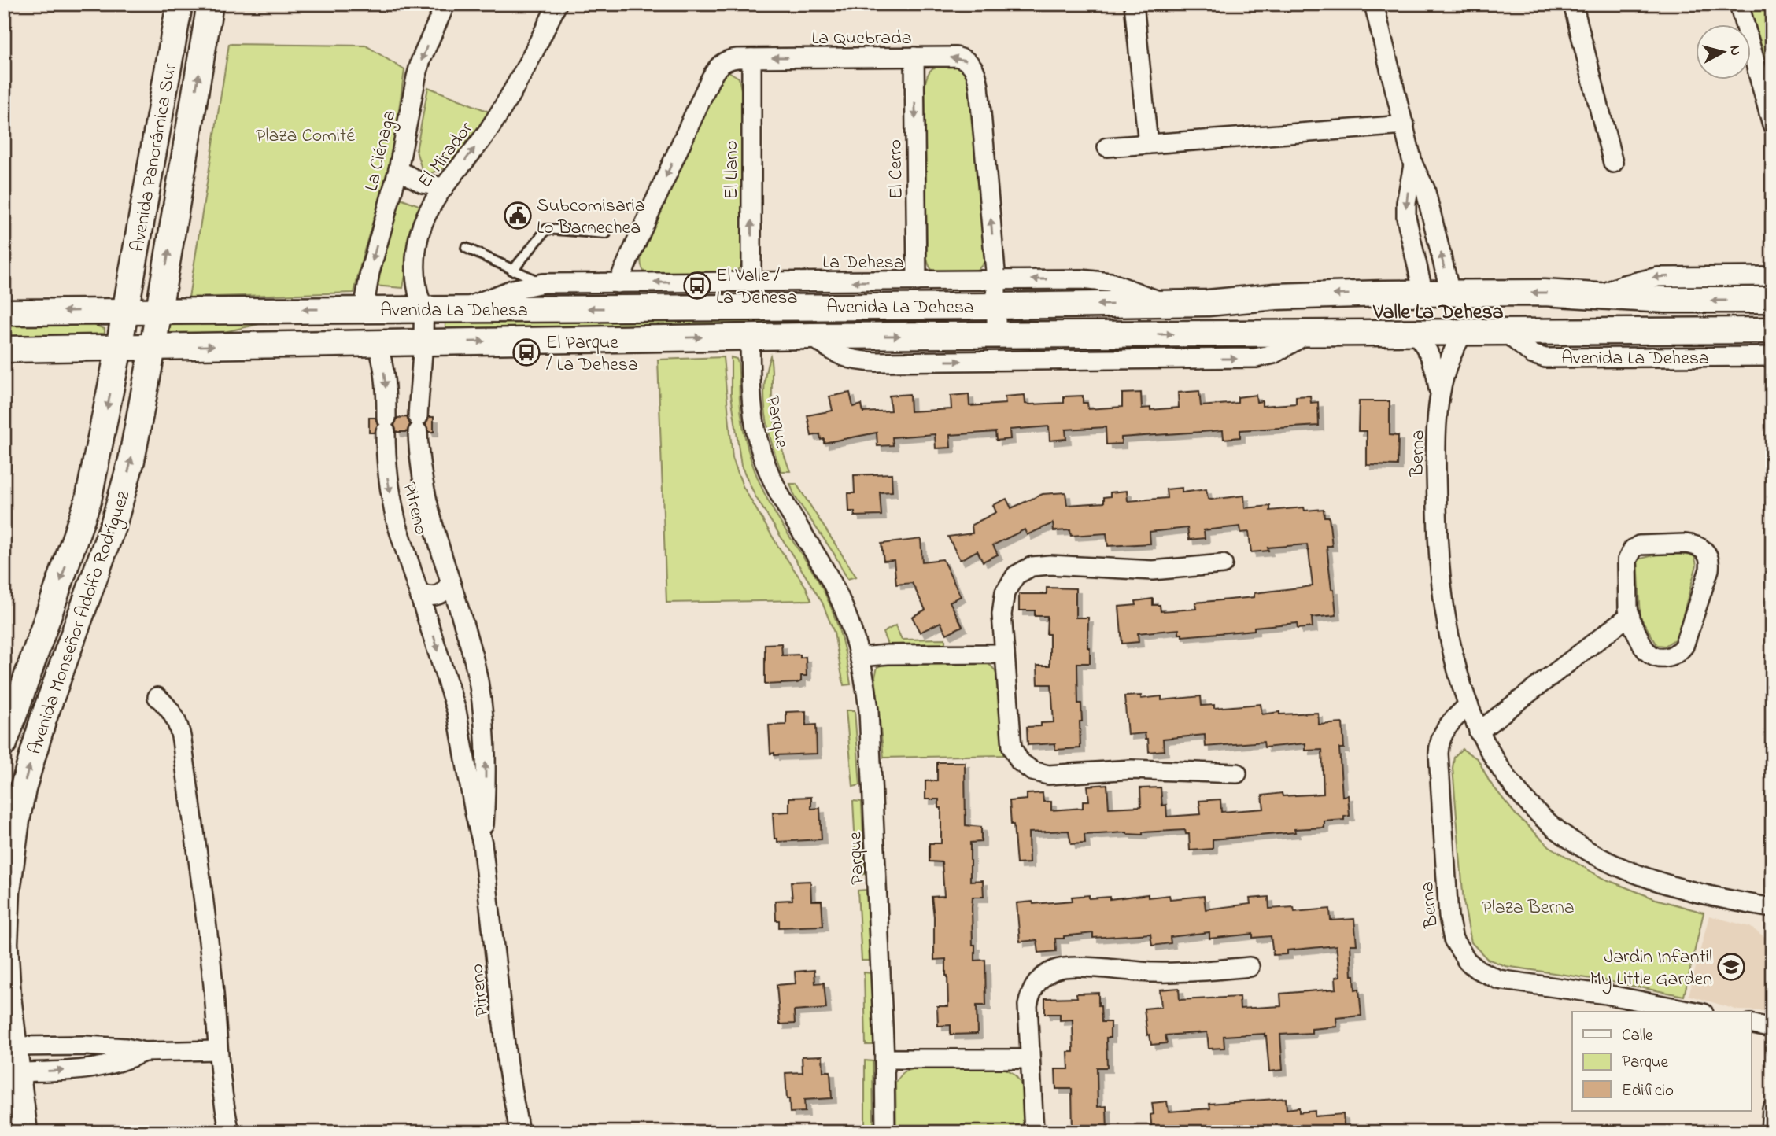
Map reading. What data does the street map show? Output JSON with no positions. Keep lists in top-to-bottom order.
{
  "streets": {
    "street": [
      "La Quebrada",
      "La Ciénaga",
      "El Mirador",
      "Avenida Panorámica Sur",
      "El Cerro",
      "El Llano",
      "La Dehesa",
      "Avenida La Dehesa",
      "Parque",
      "Berna",
      "Pitreno",
      "Avenida Monseñor Adolfo Rodríguez"
    ]
  },
  "crossings": [
    ["La Quebrada", "El Cerro"],
    ["La Quebrada", "El Llano"],
    ["La Quebrada", "La Dehesa"],
    ["La Quebrada", "Avenida La Dehesa"],
    ["La Ciénaga", "Avenida La Dehesa"],
    ["El Mirador", "Avenida La Dehesa"],
    ["El Mirador", "Pitreno"],
    ["Avenida Panorámica Sur", "Avenida La Dehesa"],
    ["Avenida Panorámica Sur", "Avenida Monseñor Adolfo Rodríguez"],
    ["El Cerro", "La Dehesa"],
    ["El Llano", "La Dehesa"],
    ["La Dehesa", "Avenida La Dehesa"],
    ["Avenida La Dehesa", "Parque"],
    ["Avenida La Dehesa", "Berna"],
    ["Avenida La Dehesa", "Pitreno"],
    ["Avenida La Dehesa", "Avenida Monseñor Adolfo Rodríguez"]
  ],
  "one_way": [
    "La Ciénaga",
    "El Mirador",
    "El Cerro",
    "El Llano",
    "La Dehesa"
  ],
  "districts": ["Valle La Dehesa"],
  "parks": ["Plaza Comité", "Plaza Berna"],
  "places": {
    "public building": ["Subcomisaria Lo Barnechea"],
    "bus stop": ["El Valle / La Dehesa", "El Parque / La Dehesa"],
    "school or university": ["Jardin Infantil My Little Garden"]
  },
  "legend": ["Calle", "Parque", "Edificio"],
  "north": "right"
}
